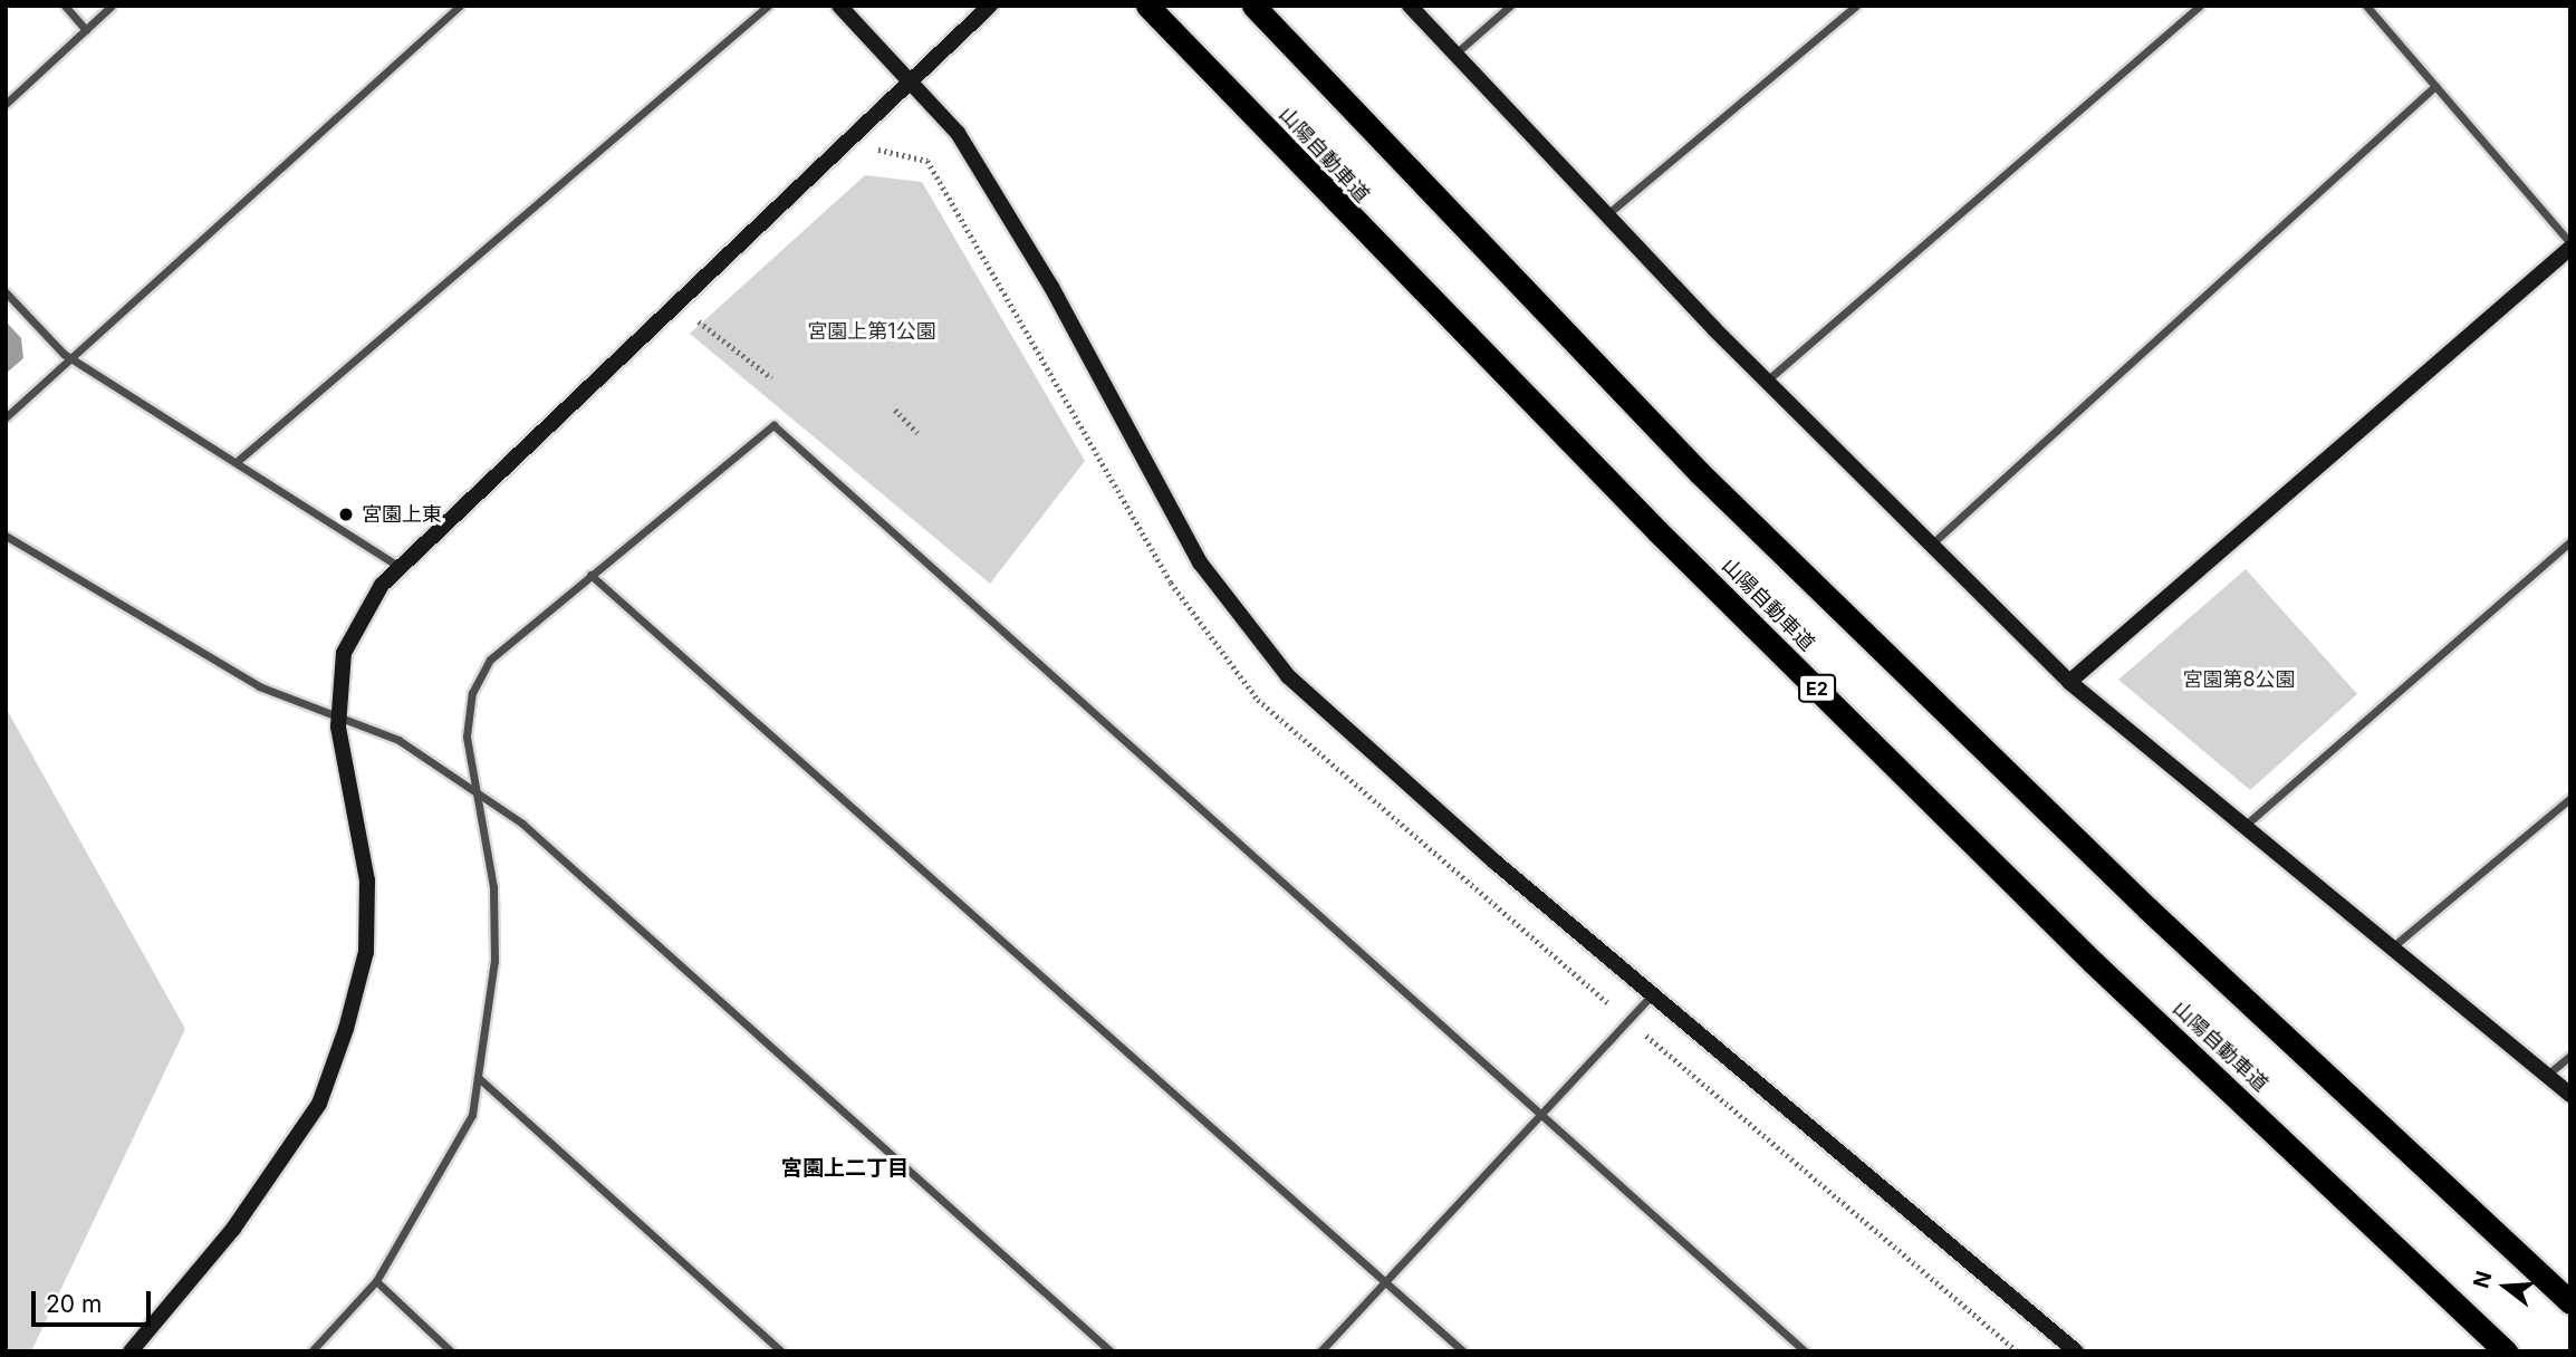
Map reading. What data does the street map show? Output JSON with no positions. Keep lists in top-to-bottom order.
{
  "streets": {
    "highway": ["山陽自動車道", "E2"]
  },
  "districts": ["宮園上二丁目"],
  "parks": ["宮園上第1公園", "宮園第8公園"],
  "places": ["宮園上東"],
  "scale_bar": "20 m",
  "north": "left"
}
